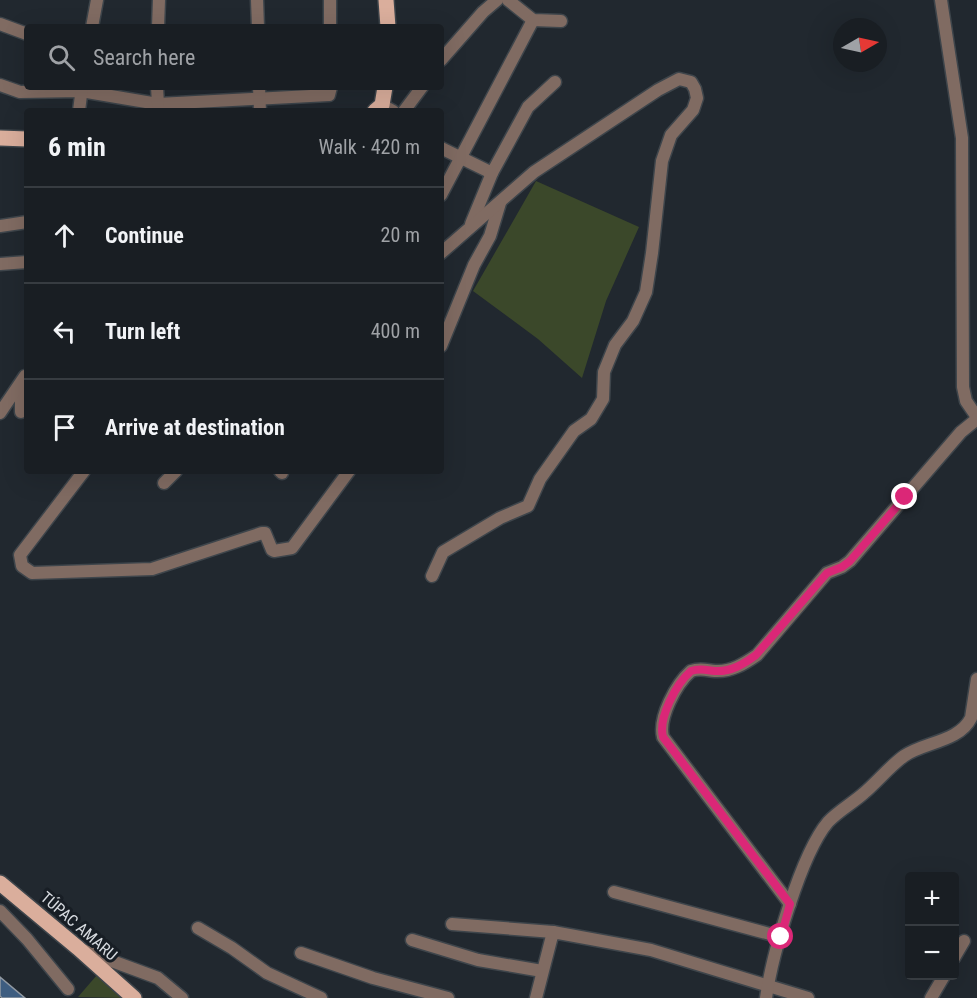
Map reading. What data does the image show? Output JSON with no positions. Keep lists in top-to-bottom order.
{
  "streets": {
    "main road": ["TÚPAC AMARU"]
  },
  "north": "right",
  "page": {
    "search": "Search here",
    "heading": ["6 min", "Walk · 420 m"],
    "list": [
      ["Continue", "20 m"],
      ["Turn left", "400 m"],
      "Arrive at destination"
    ],
    "map_buttons": ["+", "−"]
  }
}
